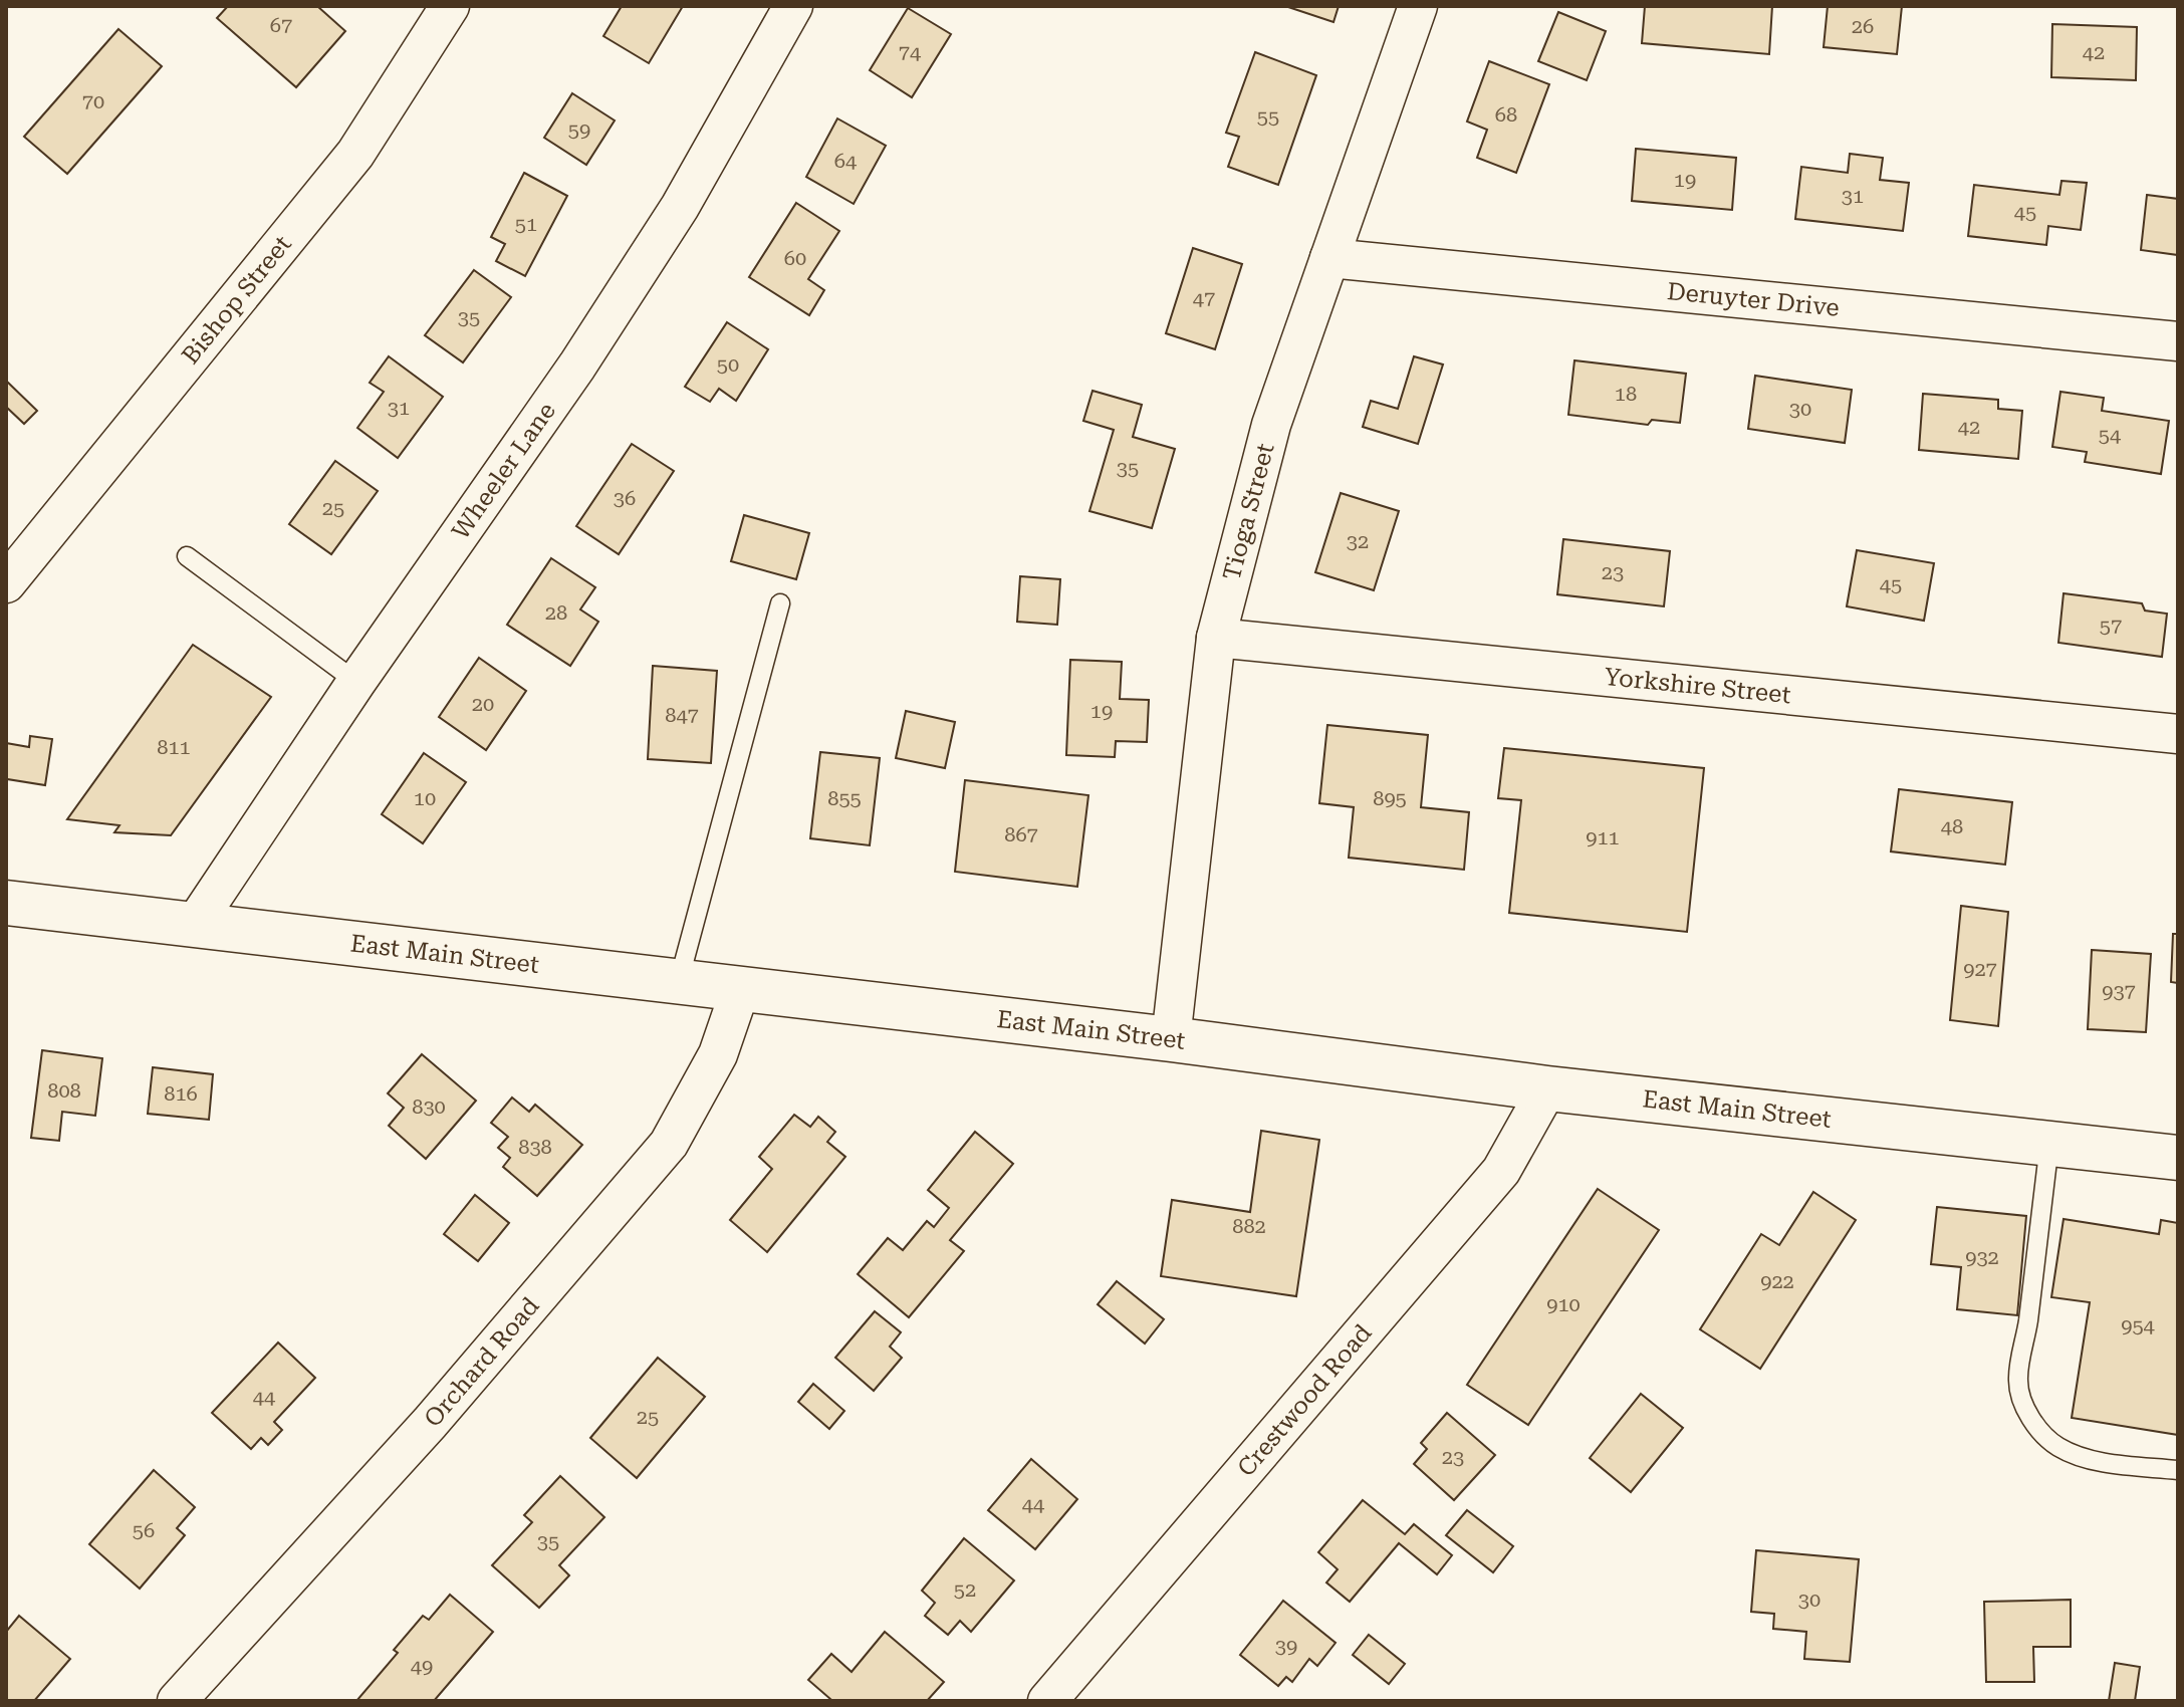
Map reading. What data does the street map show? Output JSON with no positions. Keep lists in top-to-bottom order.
{
  "streets": {
    "highway": ["East Main Street"],
    "street": [
      "Bishop Street",
      "Deruyter Drive",
      "Wheeler Lane",
      "Tioga Street",
      "Yorkshire Street",
      "Orchard Road",
      "Crestwood Road"
    ]
  },
  "crossings": [
    ["Deruyter Drive", "Tioga Street"],
    ["Wheeler Lane", "East Main Street"],
    ["Tioga Street", "Yorkshire Street"],
    ["Tioga Street", "East Main Street"],
    ["East Main Street", "Orchard Road"],
    ["East Main Street", "Crestwood Road"]
  ],
  "house_numbers": [
    "67",
    "26",
    "74",
    "42",
    "70",
    "68",
    "55",
    "59",
    "64",
    "19",
    "31",
    "45",
    "51",
    "60",
    "47",
    "35",
    "50",
    "18",
    "31",
    "30",
    "42",
    "54",
    "35",
    "36",
    "25",
    "32",
    "23",
    "45",
    "28",
    "57",
    "20",
    "19",
    "847",
    "811",
    "10",
    "855",
    "895",
    "48",
    "867",
    "911",
    "927",
    "937",
    "808",
    "816",
    "830",
    "838",
    "882",
    "932",
    "922",
    "910",
    "954",
    "44",
    "25",
    "23",
    "44",
    "56",
    "35",
    "52",
    "30",
    "39",
    "49"
  ]
}
